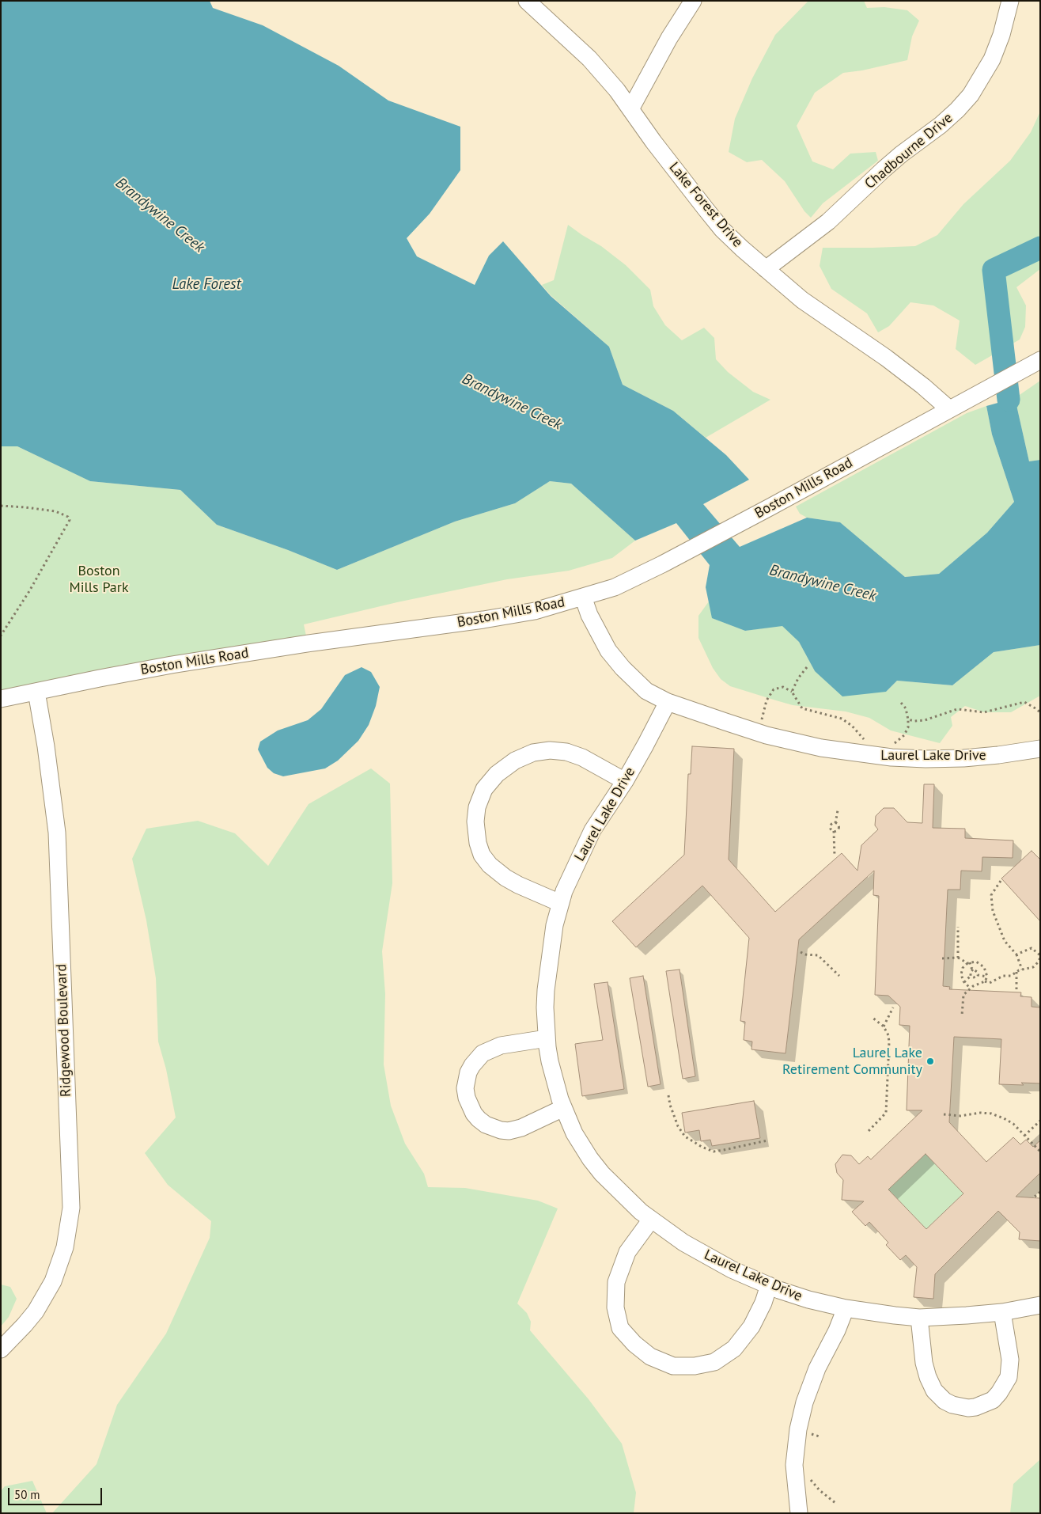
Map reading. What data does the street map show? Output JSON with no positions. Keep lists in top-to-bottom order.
{
  "streets": {
    "street": [
      "Chadbourne Drive",
      "Lake Forest Drive",
      "Boston Mills Road",
      "Laurel Lake Drive",
      "Ridgewood Boulevard"
    ]
  },
  "crossings": [
    ["Chadbourne Drive", "Lake Forest Drive"],
    ["Lake Forest Drive", "Boston Mills Road"],
    ["Boston Mills Road", "Laurel Lake Drive"],
    ["Boston Mills Road", "Ridgewood Boulevard"]
  ],
  "water": ["Brandywine Creek", "Lake Forest"],
  "parks": ["Boston Mills Park"],
  "places": ["Laurel Lake Retirement Community"],
  "scale_bar": "50 m"
}
